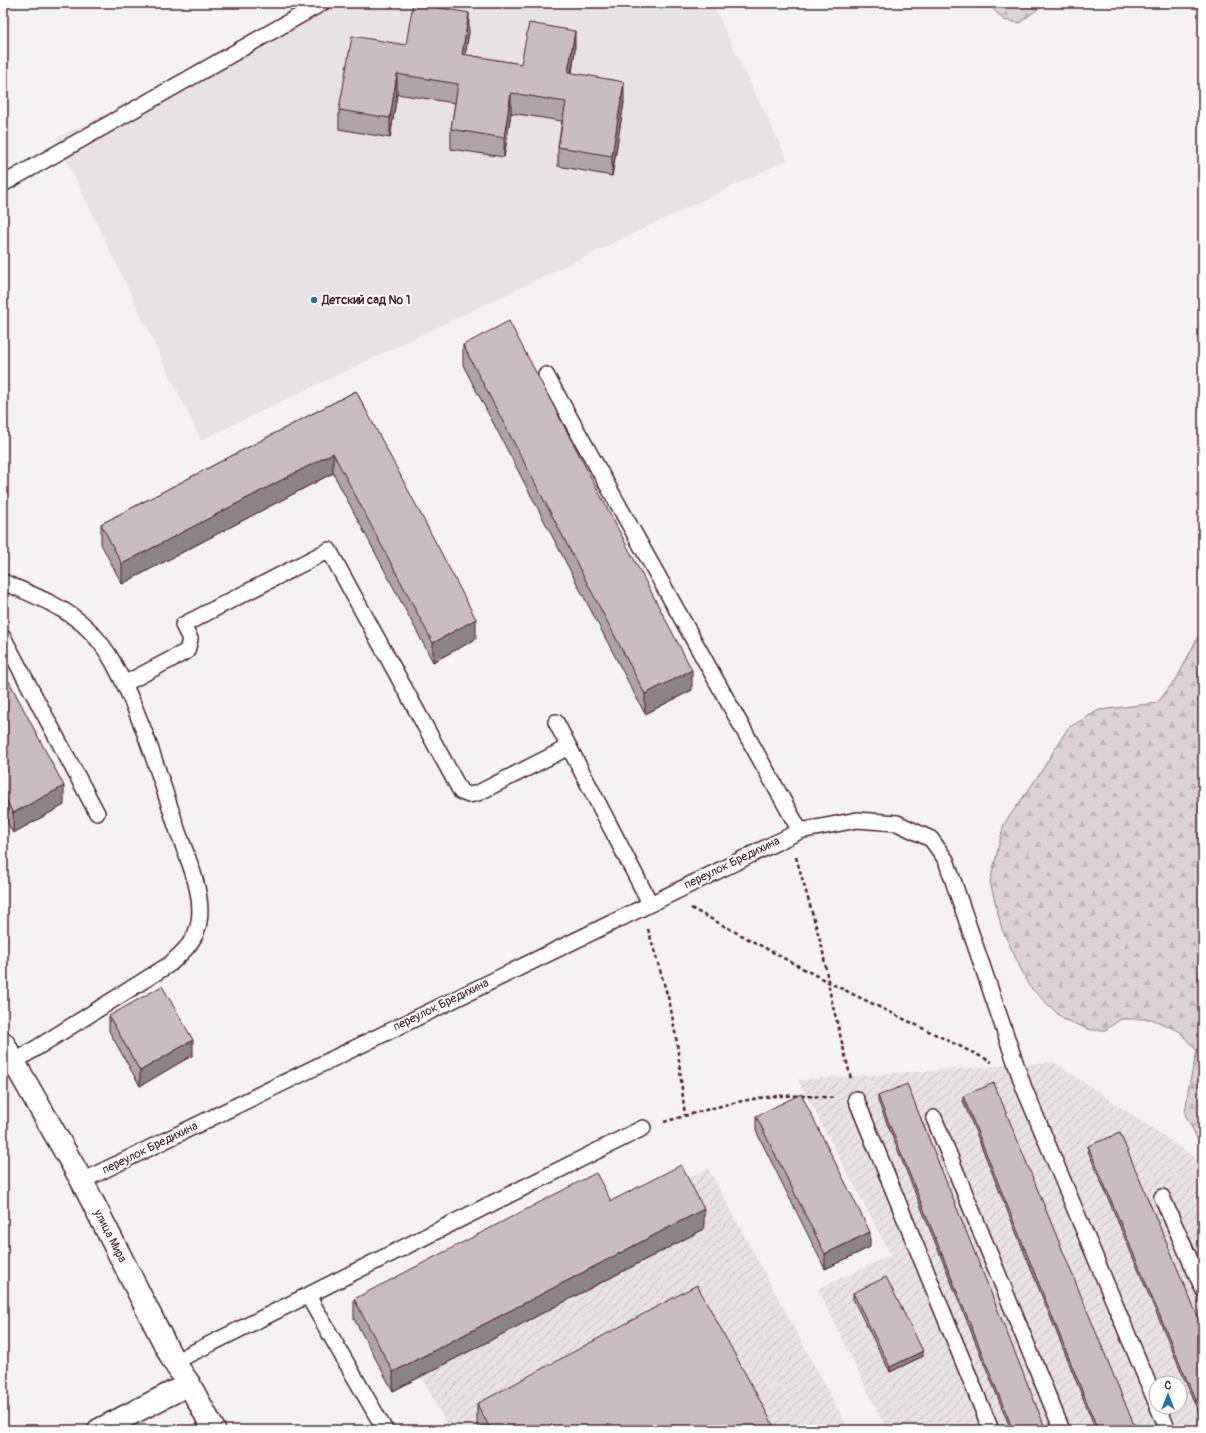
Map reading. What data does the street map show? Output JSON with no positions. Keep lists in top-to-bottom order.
{
  "streets": {
    "main road": ["улица Мира"],
    "lane": ["переулок Бредихина"]
  },
  "crossings": [
    ["переулок Бредихина", "улица Мира"]
  ],
  "places": ["Детский сад № 1"],
  "north": "top"
}
